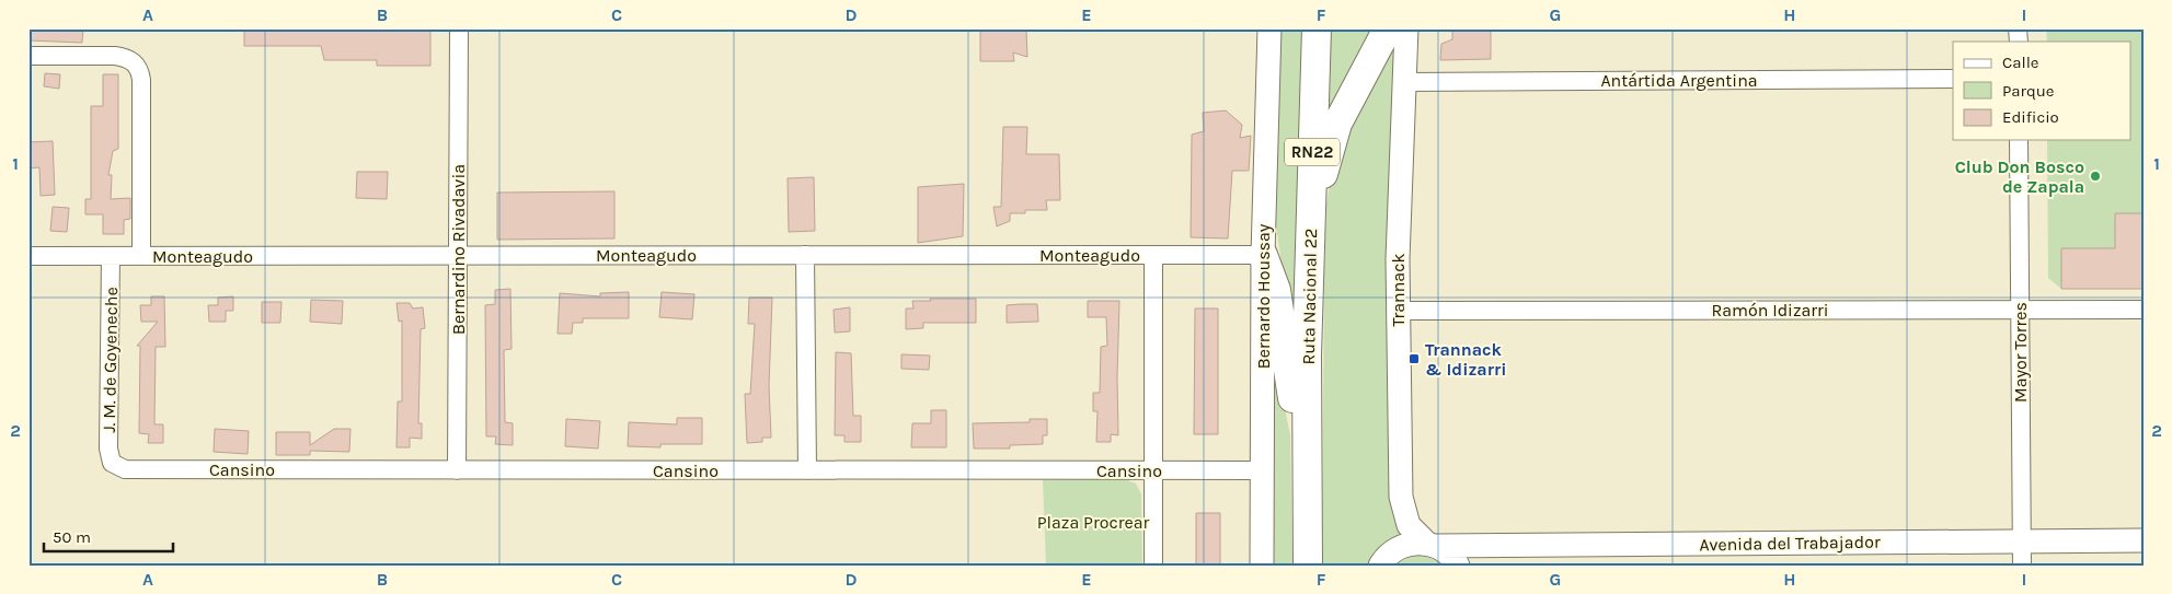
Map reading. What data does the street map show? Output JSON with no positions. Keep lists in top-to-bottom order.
{
  "streets": {
    "main road": ["RN22", "Ruta Nacional 22"],
    "street": [
      "Antártida Argentina",
      "Bernardino Rivadavia",
      "Monteagudo",
      "Trannack",
      "Bernardo Houssay",
      "Ramón Idizarri",
      "Mayor Torres",
      "J. M. de Goyeneche",
      "Cansino",
      "Avenida del Trabajador"
    ]
  },
  "crossings": [
    ["Antártida Argentina", "Trannack"],
    ["Bernardino Rivadavia", "Monteagudo"],
    ["Bernardino Rivadavia", "Cansino"],
    ["Monteagudo", "Bernardo Houssay"],
    ["Monteagudo", "J. M. de Goyeneche"],
    ["Trannack", "Ramón Idizarri"],
    ["Trannack", "Avenida del Trabajador"],
    ["Bernardo Houssay", "Cansino"],
    ["Ramón Idizarri", "Mayor Torres"],
    ["Mayor Torres", "Avenida del Trabajador"],
    ["J. M. de Goyeneche", "Cansino"]
  ],
  "parks": ["Plaza Procrear"],
  "places": {
    "other": ["Club Don Bosco de Zapala"],
    "transit": ["Trannack & Idizarri"]
  },
  "legend": ["Calle", "Parque", "Edificio"],
  "scale_bar": "50 m",
  "grid": {
    "columns": [
      "A",
      "B",
      "C",
      "D",
      "E",
      "F",
      "G",
      "H",
      "I"
    ],
    "rows": ["1", "2"]
  }
}
